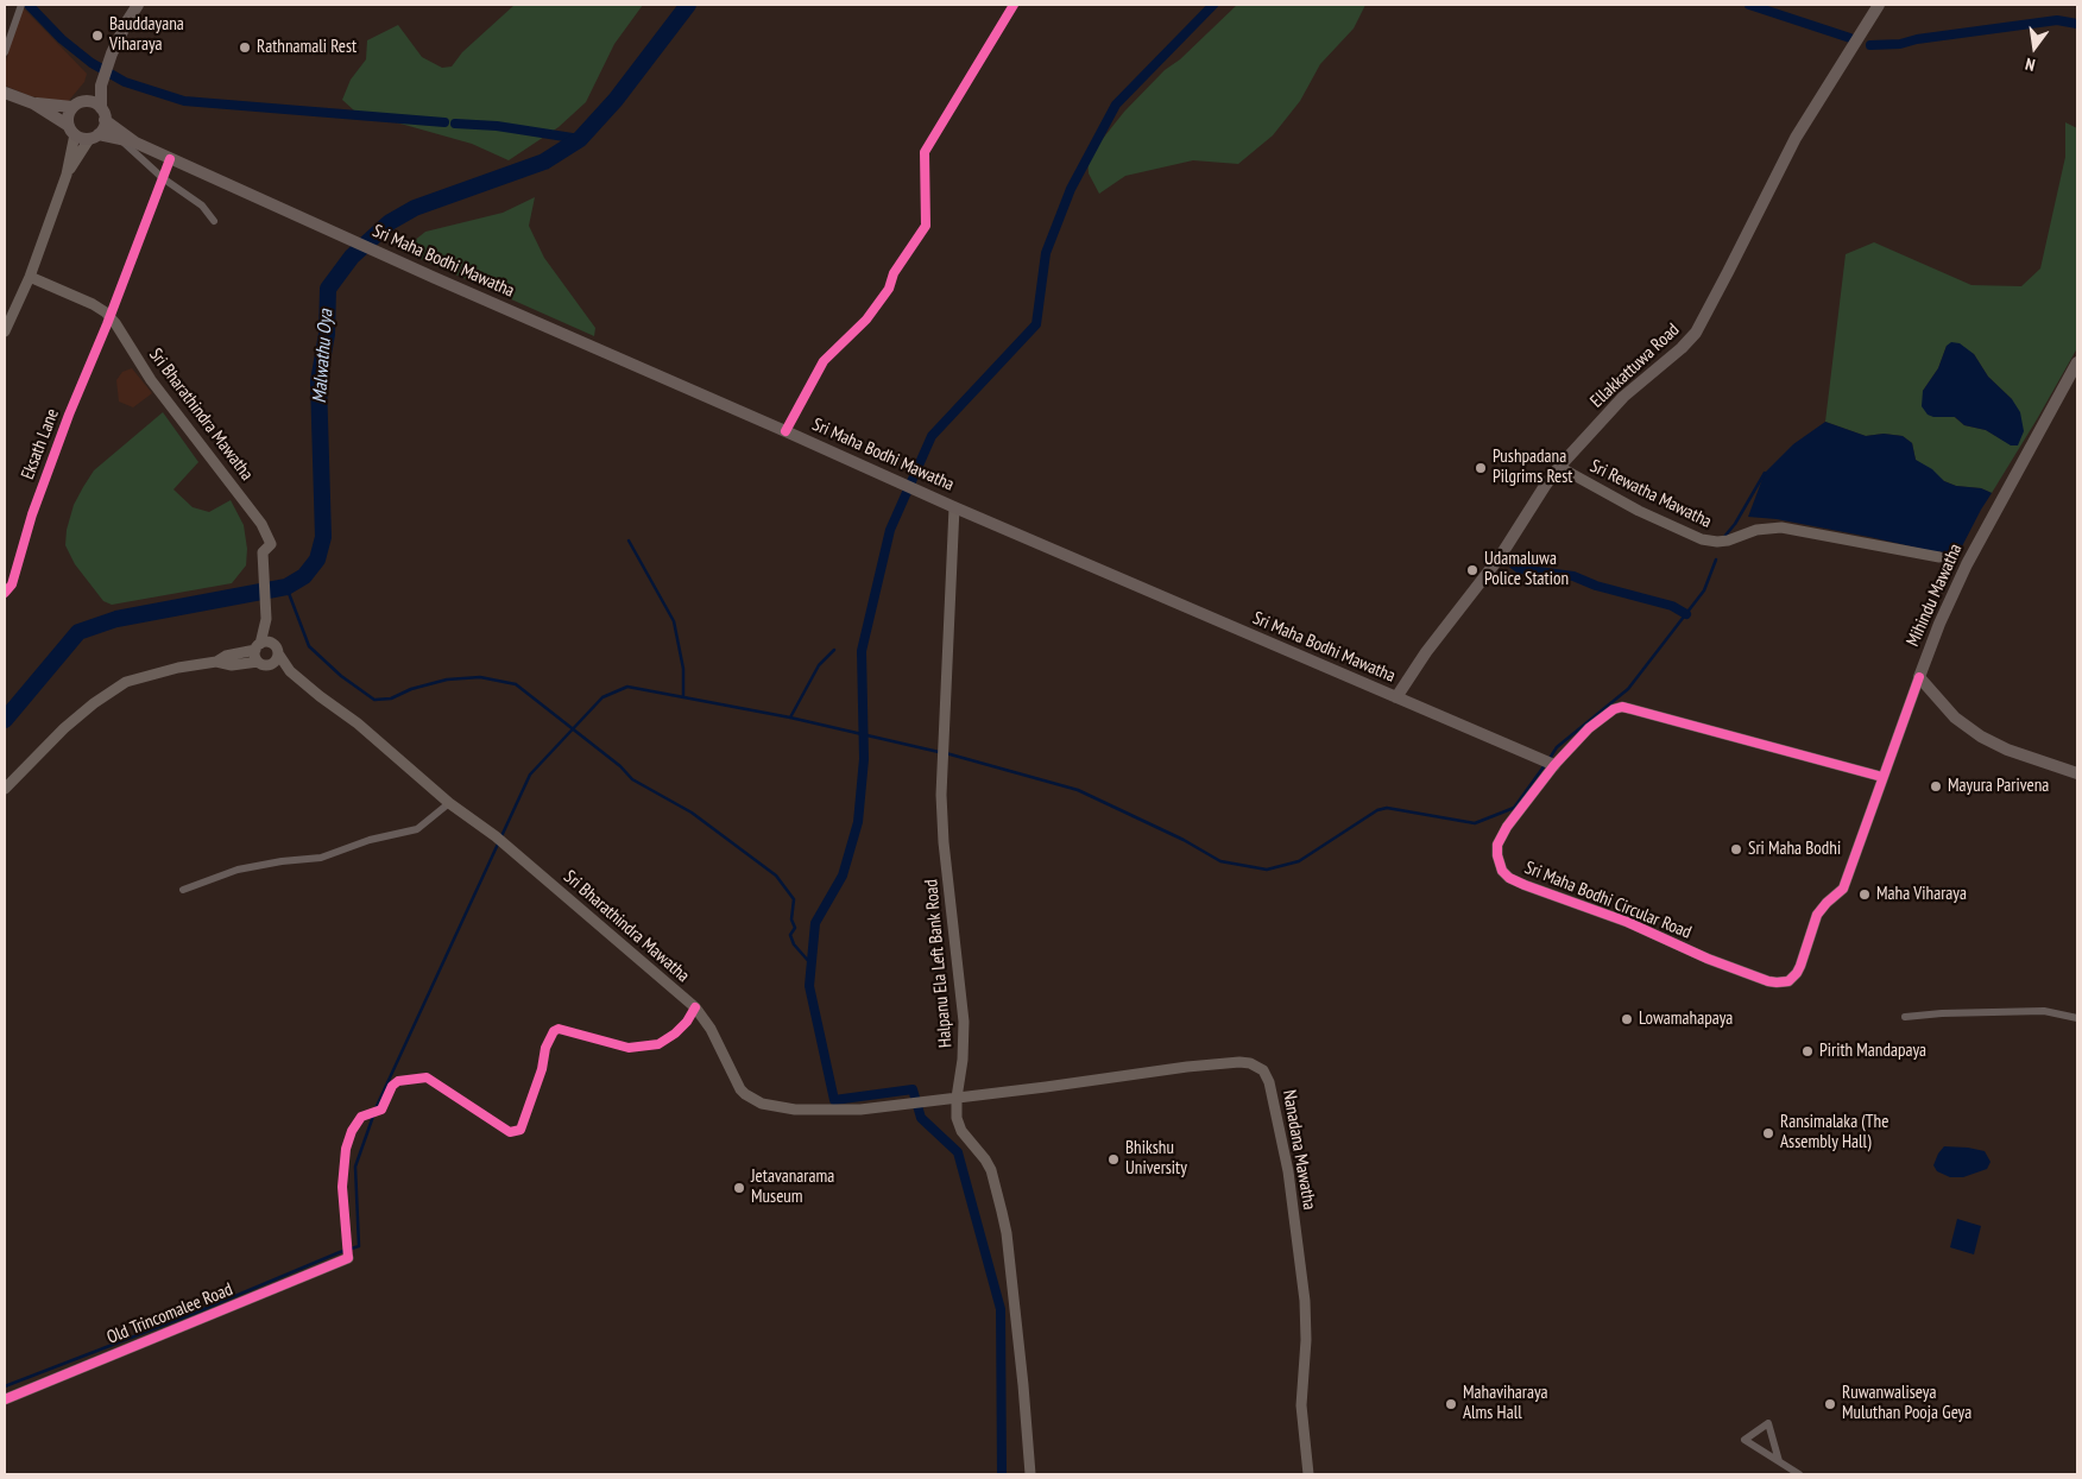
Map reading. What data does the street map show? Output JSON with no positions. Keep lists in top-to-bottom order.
{
  "streets": {
    "main road": [
      "Sri Maha Bodhi Mawatha",
      "Ellakkattuwa Road",
      "Sri Bharathindra Mawatha",
      "Sri Rewatha Mawatha",
      "Mihindu Mawatha",
      "Sri Maha Bodhi Circular Road",
      "Halpanu Ela Left Bank Road",
      "Nanadana Mawatha",
      "Old Trincomalee Road"
    ],
    "street": ["Eksath Lane"]
  },
  "crossings": [
    ["Sri Maha Bodhi Mawatha", "Ellakkattuwa Road"],
    ["Sri Maha Bodhi Mawatha", "Eksath Lane"],
    ["Sri Maha Bodhi Mawatha", "Sri Maha Bodhi Circular Road"],
    ["Sri Maha Bodhi Mawatha", "Halpanu Ela Left Bank Road"],
    ["Ellakkattuwa Road", "Sri Rewatha Mawatha"],
    ["Sri Bharathindra Mawatha", "Eksath Lane"],
    ["Sri Bharathindra Mawatha", "Halpanu Ela Left Bank Road"],
    ["Sri Bharathindra Mawatha", "Nanadana Mawatha"],
    ["Halpanu Ela Left Bank Road", "Nanadana Mawatha"]
  ],
  "water": ["Malwathu Oya"],
  "places": [
    "Bauddayana Viharaya",
    "Rathnamali Rest",
    "Pushpadana Pilgrims Rest",
    "Udamaluwa Police Station",
    "Mayura Parivena",
    "Sri Maha Bodhi",
    "Maha Viharaya",
    "Lowamahapaya",
    "Pirith Mandapaya",
    "Ransimalaka (The Assembly Hall)",
    "Bhikshu University",
    "Jetavanarama Museum",
    "Mahaviharaya Alms Hall",
    "Ruwanwaliseya Muluthan Pooja Geya"
  ],
  "north": "bottom"
}
